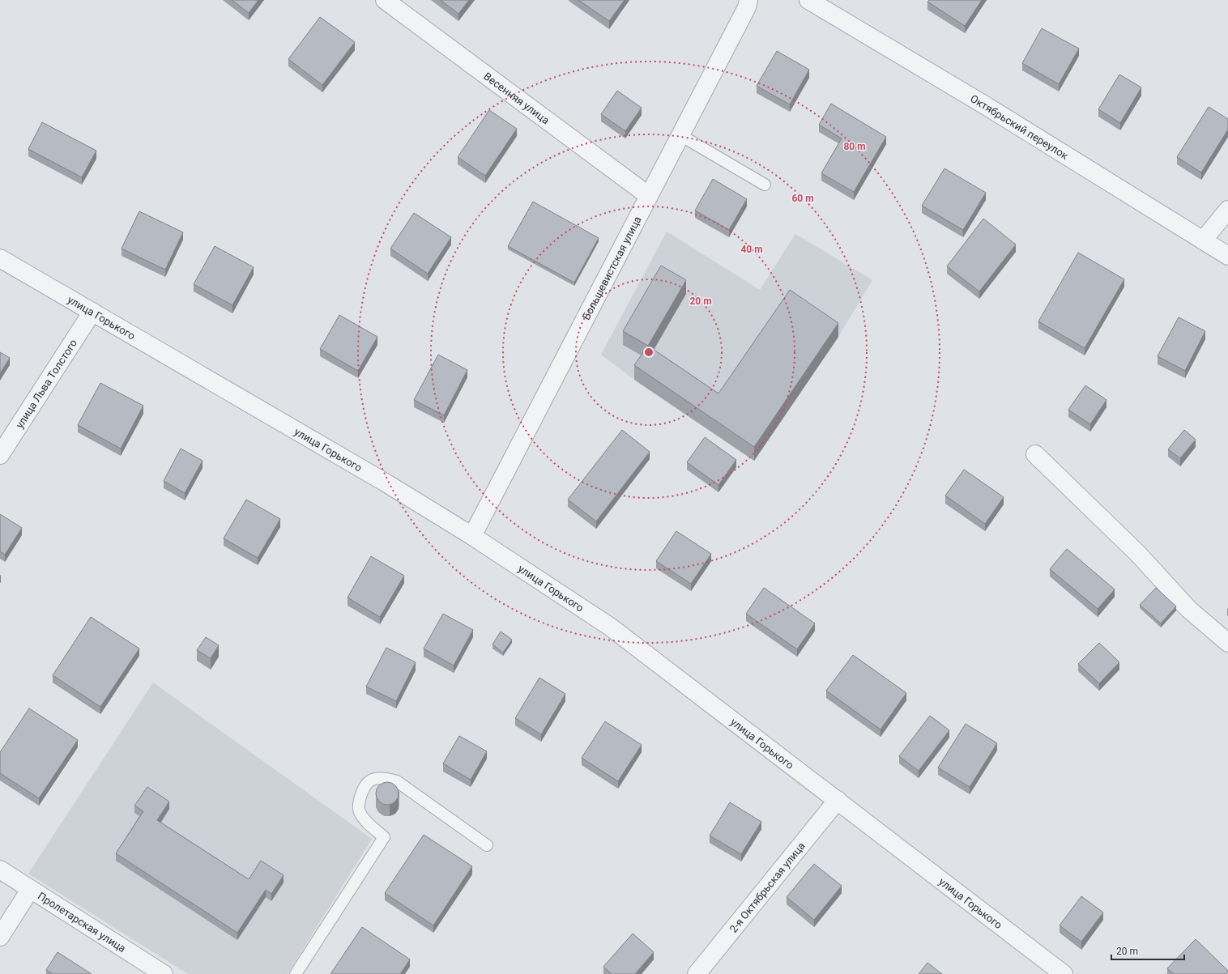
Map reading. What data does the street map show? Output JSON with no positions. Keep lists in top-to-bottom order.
{
  "streets": {
    "street": [
      "Весенняя улица",
      "Октябрьский переулок",
      "Большевистская улица",
      "улица Горького",
      "улица Льва Толстого",
      "2-я Октябрьская улица",
      "Пролетарская улица"
    ]
  },
  "crossings": [
    ["Весенняя улица", "Большевистская улица"],
    ["Большевистская улица", "улица Горького"],
    ["улица Горького", "улица Льва Толстого"],
    ["улица Горького", "2-я Октябрьская улица"]
  ],
  "scale_bar": "20 m",
  "rings": [
    "80 m",
    "60 m",
    "40 m",
    "20 m"
  ]
}
